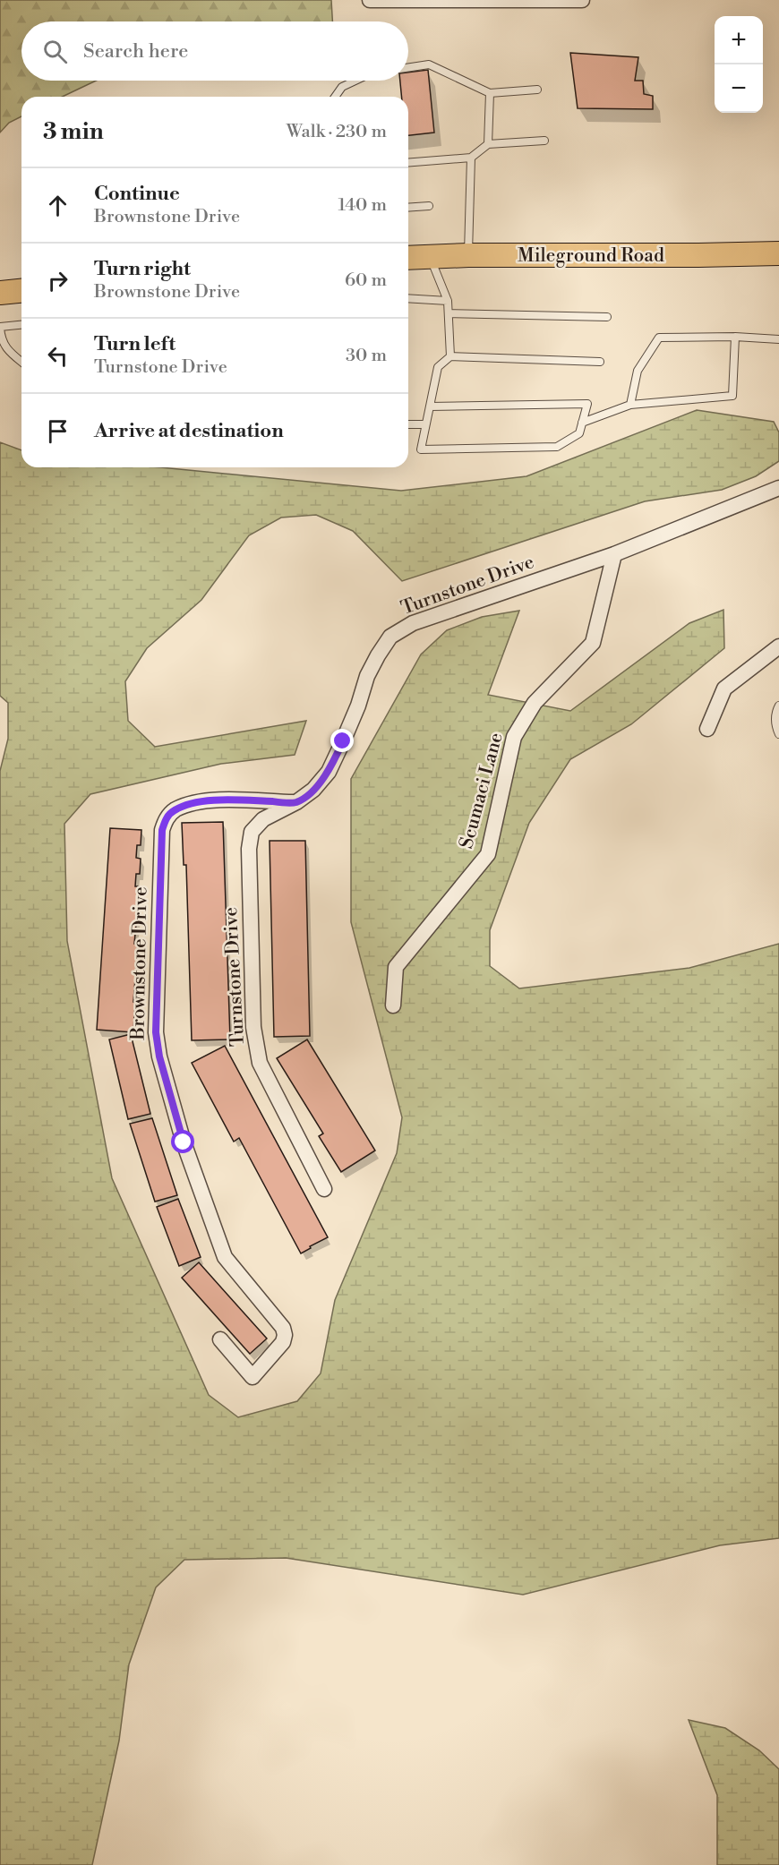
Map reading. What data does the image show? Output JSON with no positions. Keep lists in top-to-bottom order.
{
  "streets": {
    "main road": ["Mileground Road"],
    "street": ["Turnstone Drive", "Scumaci Lane", "Brownstone Drive"]
  },
  "crossings": [
    ["Turnstone Drive", "Scumaci Lane"],
    ["Turnstone Drive", "Brownstone Drive"]
  ],
  "page": {
    "map_buttons": ["+", "−"],
    "search": "Search here",
    "heading": ["3 min", "Walk · 230 m"],
    "list": [
      ["Continue", "Brownstone Drive", "140 m"],
      ["Turn right", "Brownstone Drive", "60 m"],
      ["Turn left", "Turnstone Drive", "30 m"],
      "Arrive at destination"
    ]
  }
}
